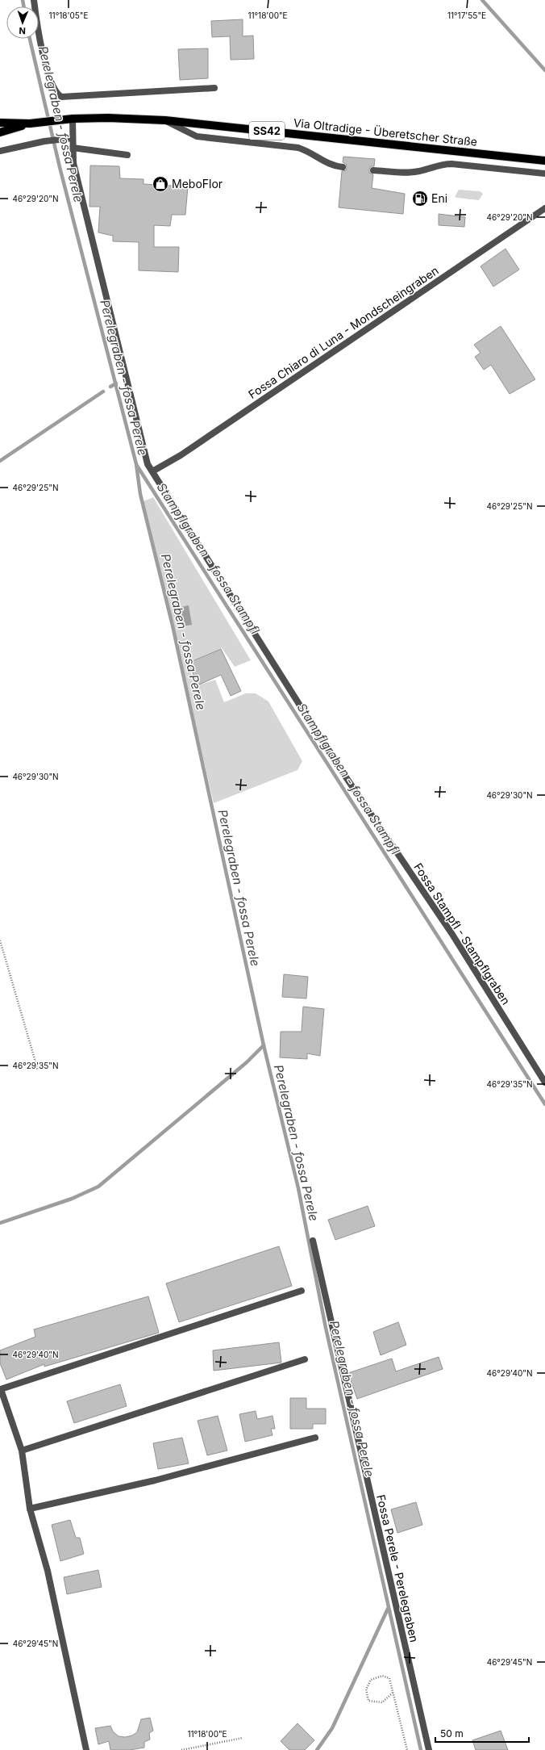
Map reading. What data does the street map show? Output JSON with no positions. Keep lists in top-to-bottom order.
{
  "streets": {
    "main road": ["SS42", "Via Oltradige - Überetscher Straße"],
    "street": ["Fossa Chiaro di Luna - Mondscheingraben", "Fossa Stampfl - Stampflgraben", "Fossa Perele - Perelegraben"]
  },
  "crossings": [
    ["SS42", "Via Oltradige - Überetscher Straße"],
    ["SS42", "Fossa Stampfl - Stampflgraben"],
    ["Fossa Chiaro di Luna - Mondscheingraben", "Fossa Stampfl - Stampflgraben"]
  ],
  "water": ["Perelegraben - fossa Perele", "Stampflgraben - fossa Stampfl"],
  "places": {
    "shop": ["MeboFlor"],
    "fuel station": ["Eni"]
  },
  "scale_bar": "50 m",
  "north": "bottom",
  "coordinates": [
    "11°18'05\"E",
    "11°18'00\"E",
    "11°17'55\"E",
    "46°29'20\"N",
    "46°29'25\"N",
    "46°29'30\"N",
    "46°29'35\"N",
    "46°29'40\"N",
    "46°29'45\"N"
  ]
}
